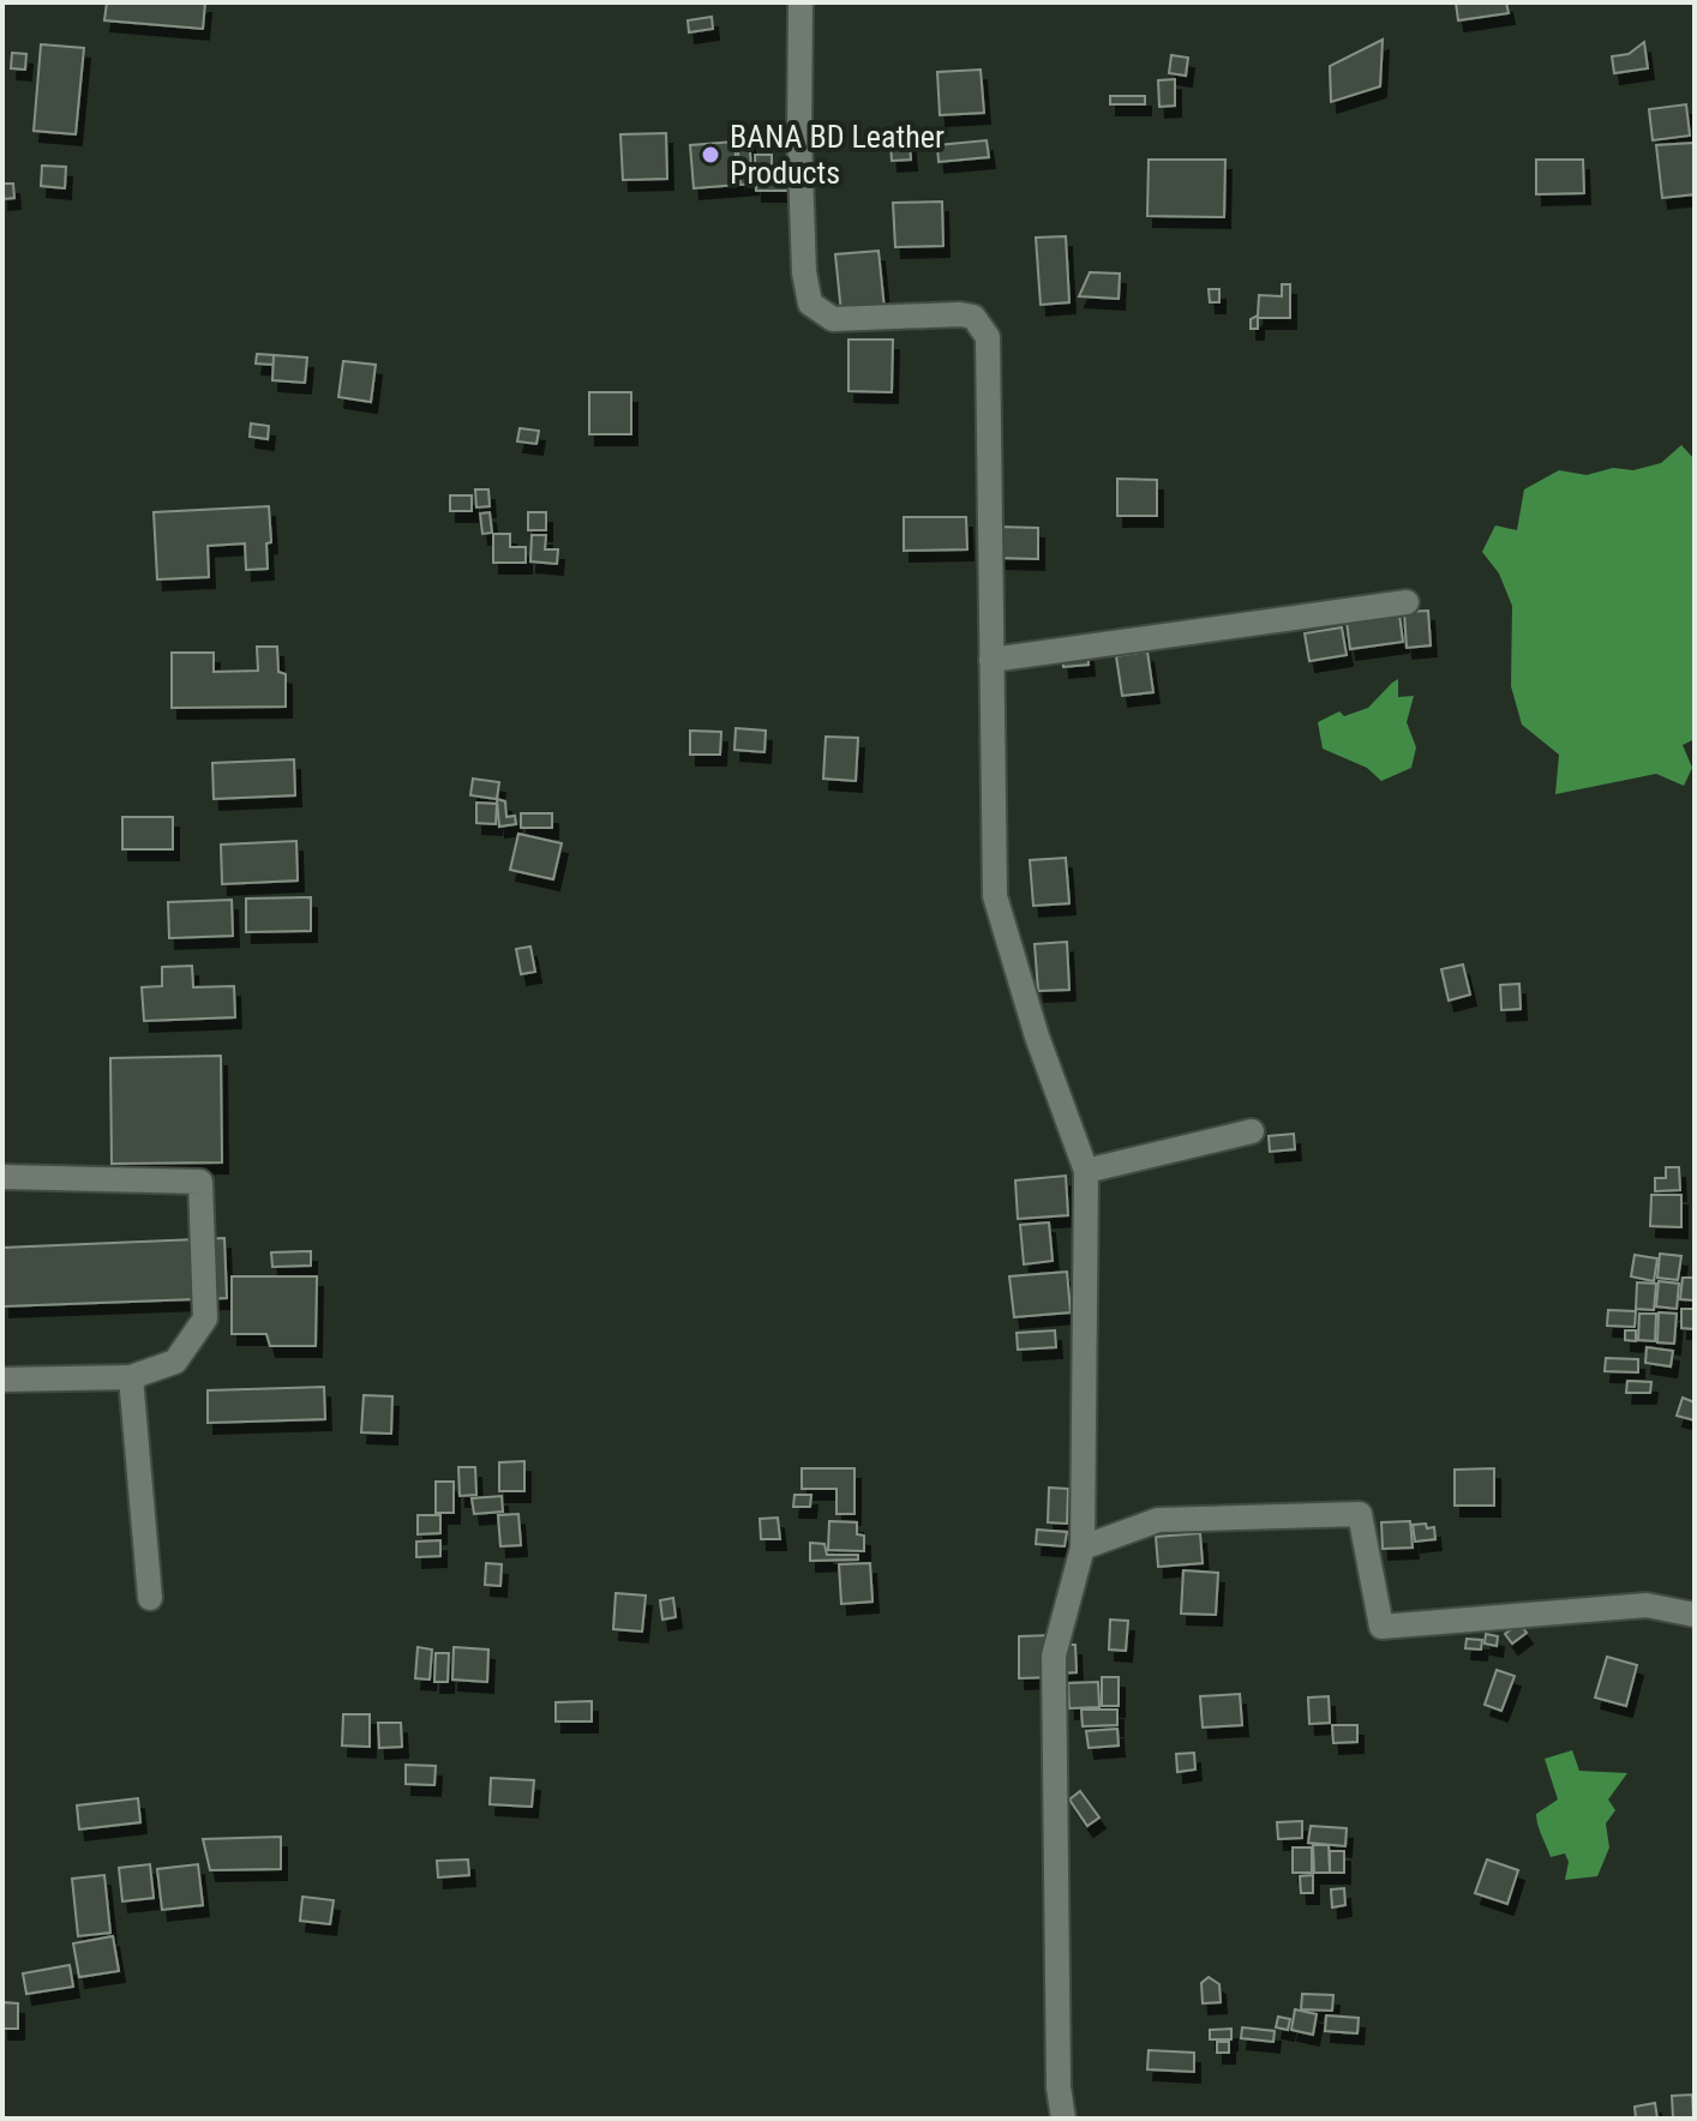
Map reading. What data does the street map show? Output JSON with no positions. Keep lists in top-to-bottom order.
{
  "places": ["BANA BD Leather Products"]
}
